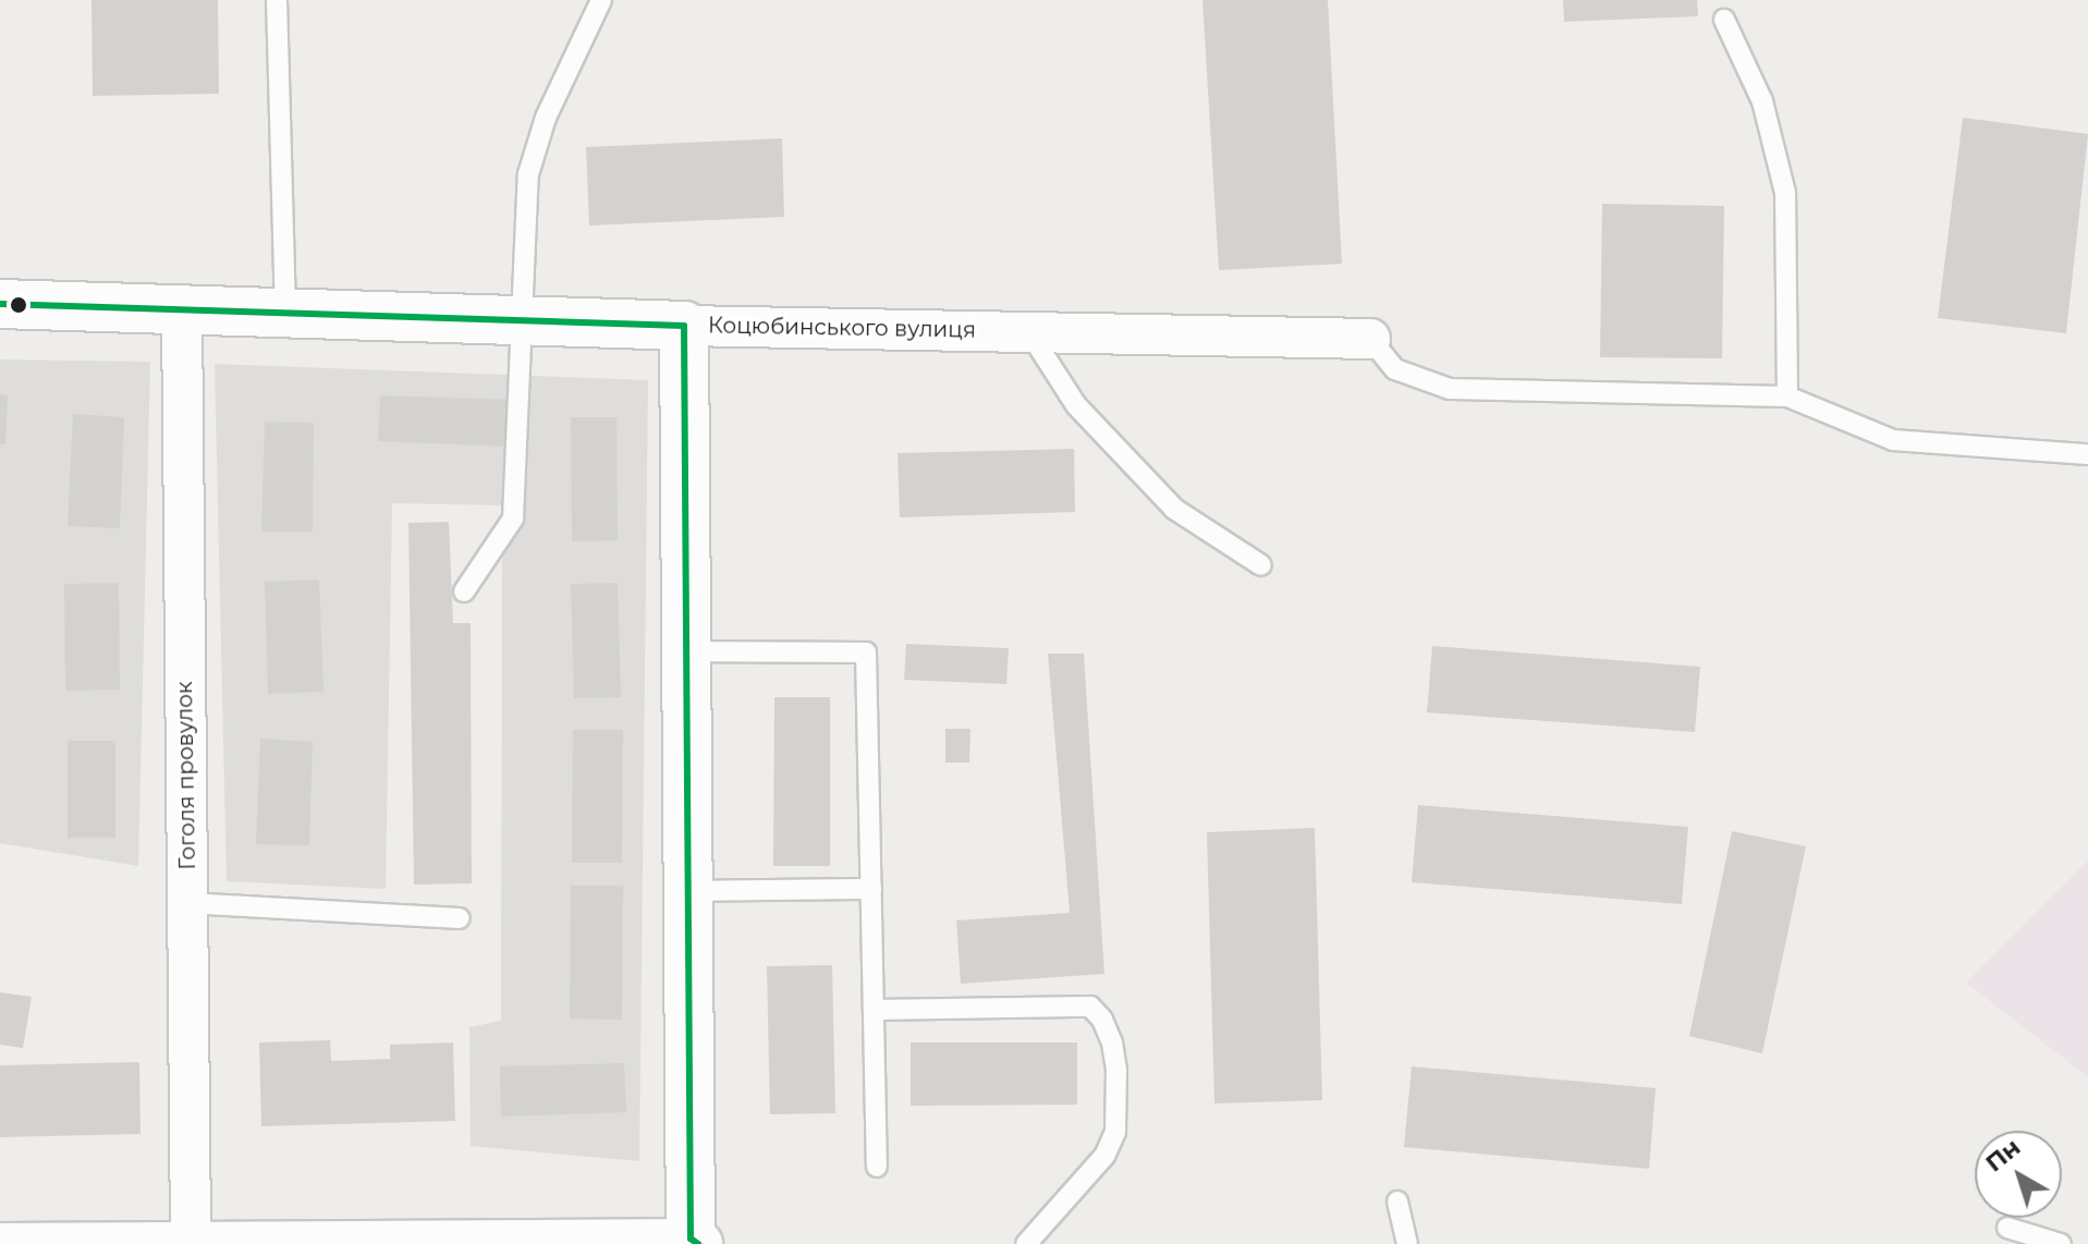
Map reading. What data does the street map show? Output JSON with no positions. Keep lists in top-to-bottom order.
{
  "streets": {
    "street": ["Коцюбинського вулиця", "Гоголя провулок"]
  },
  "crossings": [
    ["Коцюбинського вулиця", "Гоголя провулок"]
  ],
  "north": "top left"
}
